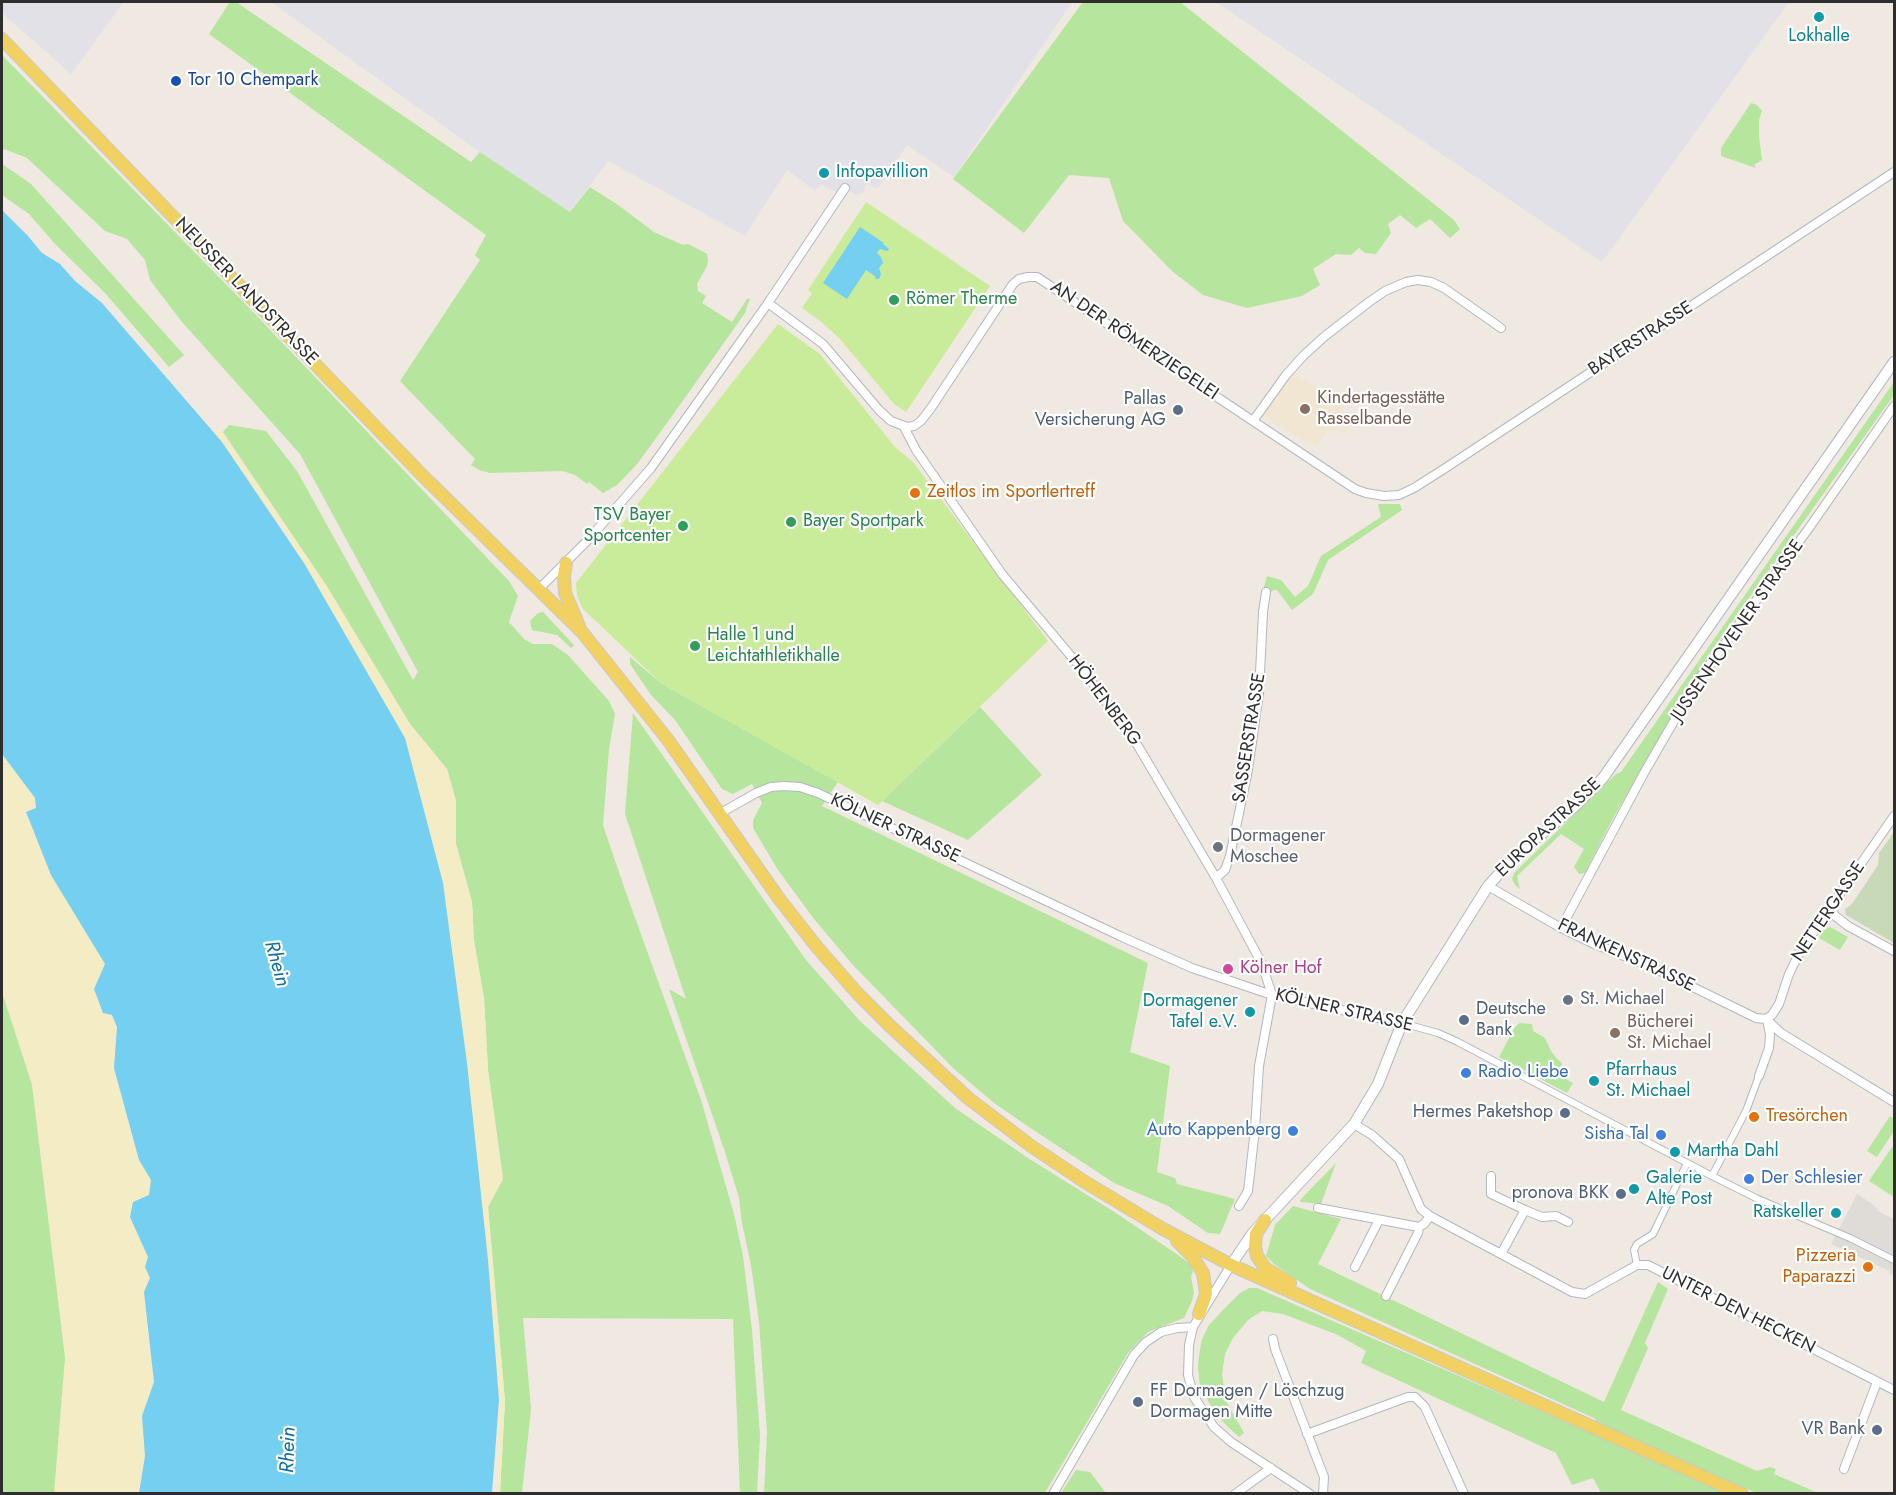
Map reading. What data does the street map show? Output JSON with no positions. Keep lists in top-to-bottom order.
{
  "streets": {
    "main road": ["NEUSSER LANDSTRASSE", "EUROPASTRASSE"],
    "street": [
      "BAYERSTRASSE",
      "AN DER RÖMERZIEGELEI",
      "JUSSENHOVENER STRASSE",
      "HÖHENBERG",
      "SASSERSTRASSE",
      "KÖLNER STRASSE",
      "NETTERGASSE",
      "FRANKENSTRASSE",
      "UNTER DEN HECKEN"
    ]
  },
  "crossings": [
    ["BAYERSTRASSE", "AN DER RÖMERZIEGELEI"],
    ["AN DER RÖMERZIEGELEI", "HÖHENBERG"],
    ["JUSSENHOVENER STRASSE", "FRANKENSTRASSE"],
    ["HÖHENBERG", "SASSERSTRASSE"],
    ["HÖHENBERG", "KÖLNER STRASSE"],
    ["EUROPASTRASSE", "KÖLNER STRASSE"],
    ["EUROPASTRASSE", "FRANKENSTRASSE"],
    ["EUROPASTRASSE", "UNTER DEN HECKEN"],
    ["NETTERGASSE", "FRANKENSTRASSE"]
  ],
  "water": ["Rhein"],
  "places": [
    "Lokhalle",
    "Tor 10 Chempark",
    "Infopavillion",
    "Römer Therme",
    "Kindertagesstätte Rasselbande",
    "Pallas Versicherung AG",
    "Zeitlos im Sportlertreff",
    "Bayer Sportpark",
    "TSV Bayer Sportcenter",
    "Halle 1 und Leichtathletikhalle",
    "Dormagener Moschee",
    "Kölner Hof",
    "St. Michael",
    "Dormagener Tafel e.V.",
    "Deutsche Bank",
    "Bücherei St. Michael",
    "Radio Liebe",
    "Pfarrhaus St. Michael",
    "Hermes Paketshop",
    "Tresörchen",
    "Auto Kappenberg",
    "Sisha Tal",
    "Martha Dahl",
    "Der Schlesier",
    "Galerie Alte Post",
    "pronova BKK",
    "Ratskeller",
    "Pizzeria Paparazzi",
    "FF Dormagen / Löschzug Dormagen Mitte",
    "VR Bank"
  ]
}
